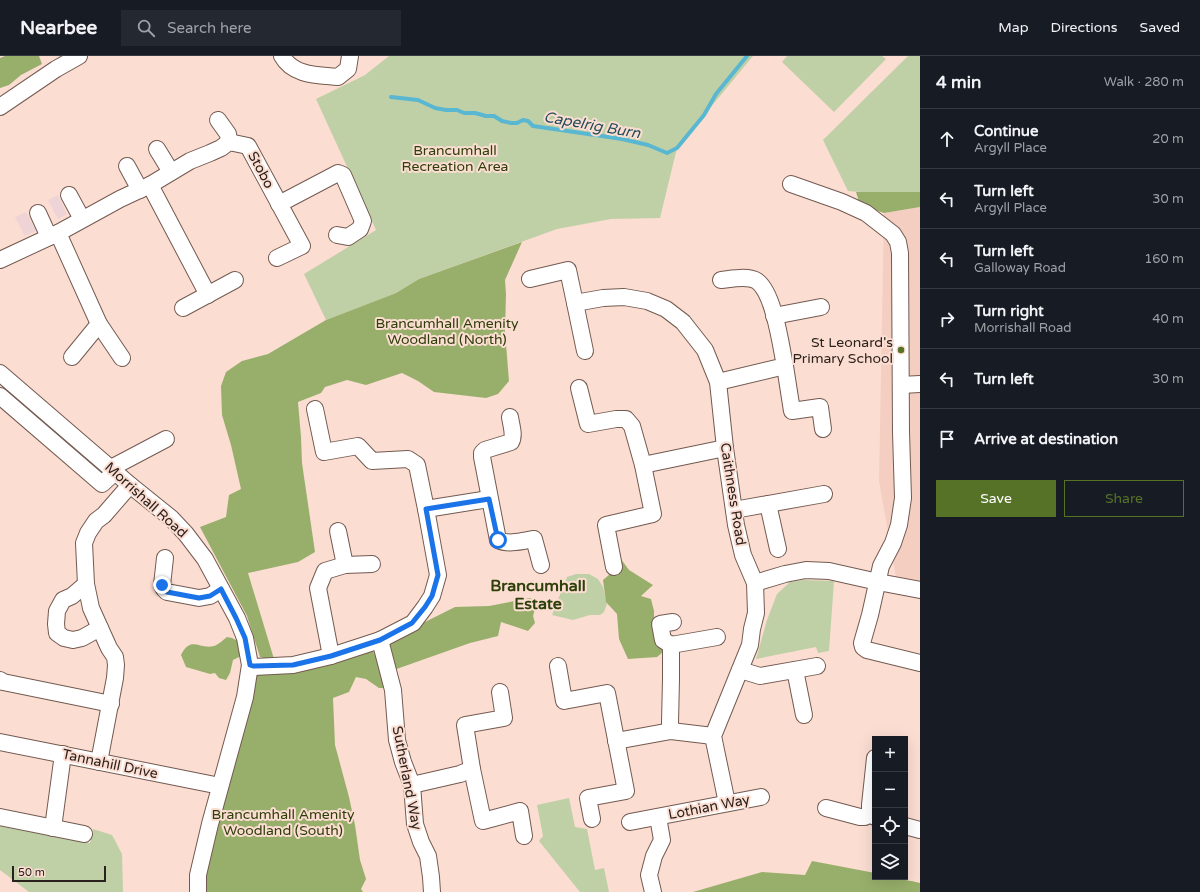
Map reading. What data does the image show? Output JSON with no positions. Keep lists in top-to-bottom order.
{
  "streets": {
    "street": [
      "Stobo",
      "Caithness Road",
      "Morrishall Road",
      "Tannahill Drive",
      "Sutherland Way",
      "Lothian Way"
    ]
  },
  "crossings": [
    ["Morrishall Road", "Tannahill Drive"]
  ],
  "districts": ["Brancumhall Estate"],
  "water": ["Capelrig Burn"],
  "parks": ["Brancumhall Recreation Area", "Brancumhall Amenity Woodland (North)", "Brancumhall Amenity Woodland (South)"],
  "places": ["St Leonard's Primary School"],
  "scale_bar": "50 m",
  "page": {
    "header": "Nearbee",
    "search": "Search here",
    "nav": ["Map", "Directions", "Saved"],
    "heading": ["4 min", "Walk · 280 m"],
    "list": [
      ["Continue", "Argyll Place", "20 m"],
      ["Turn left", "Argyll Place", "30 m"],
      ["Turn left", "Galloway Road", "160 m"],
      ["Turn right", "Morrishall Road", "40 m"],
      ["Turn left", "30 m"],
      "Arrive at destination"
    ],
    "buttons": ["Save", "Share"],
    "map_buttons": ["+", "−"],
    "scale": "50 m"
  }
}
